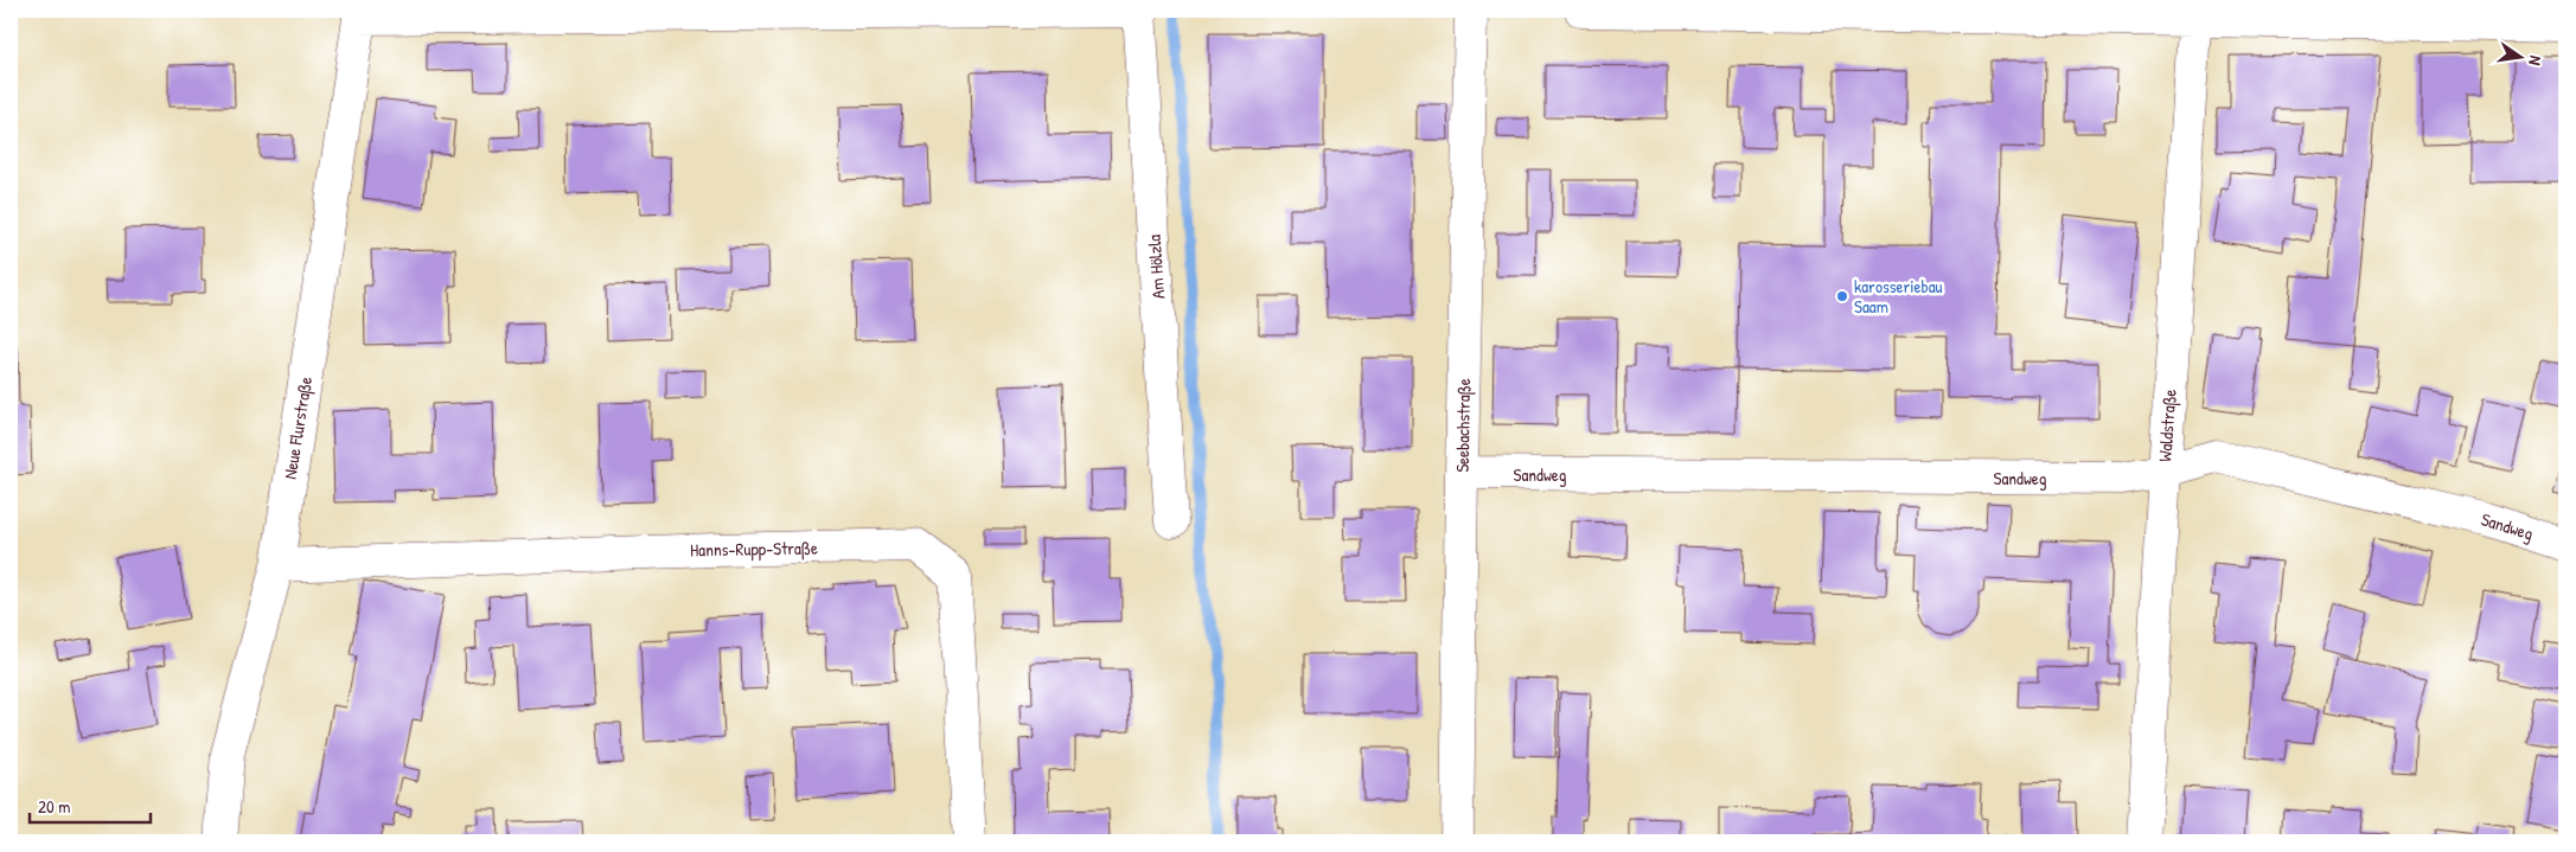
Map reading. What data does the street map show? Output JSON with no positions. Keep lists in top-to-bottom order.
{
  "streets": {
    "street": [
      "Am Hölzla",
      "Seebachstraße",
      "Waldstraße",
      "Neue Flurstraße",
      "Sandweg",
      "Hanns-Rupp-Straße"
    ]
  },
  "crossings": [
    ["Seebachstraße", "Sandweg"],
    ["Waldstraße", "Sandweg"],
    ["Neue Flurstraße", "Hanns-Rupp-Straße"]
  ],
  "places": ["karosseriebau Saam"],
  "scale_bar": "20 m",
  "north": "right"
}
